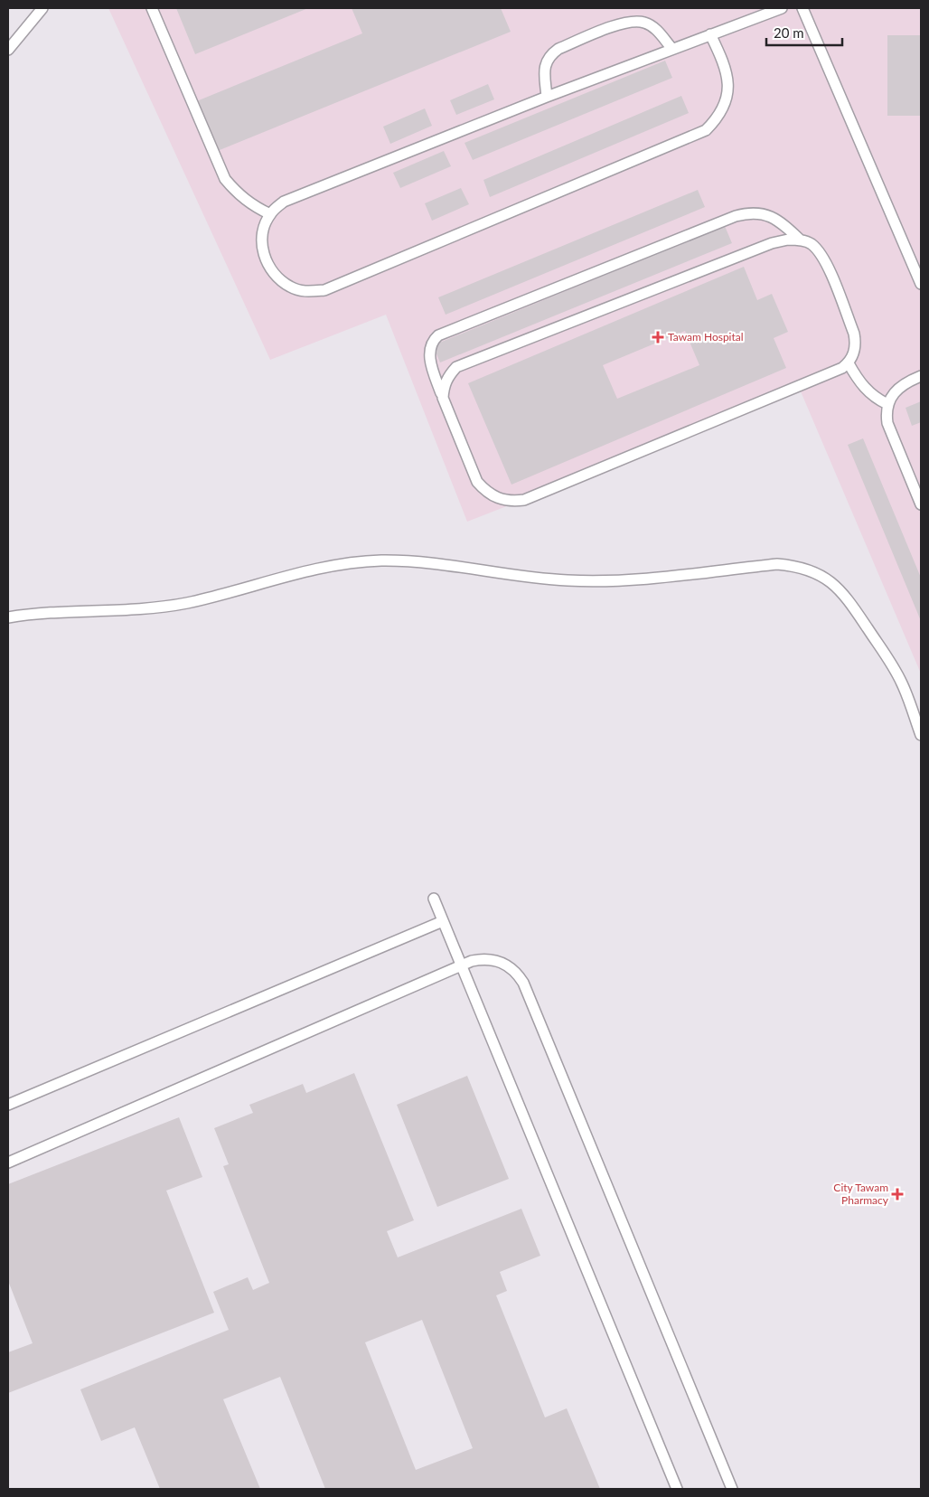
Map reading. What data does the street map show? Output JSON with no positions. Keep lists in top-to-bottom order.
{
  "places": {
    "health": ["Tawam Hospital", "City Tawam Pharmacy"]
  },
  "scale_bar": "20 m"
}
